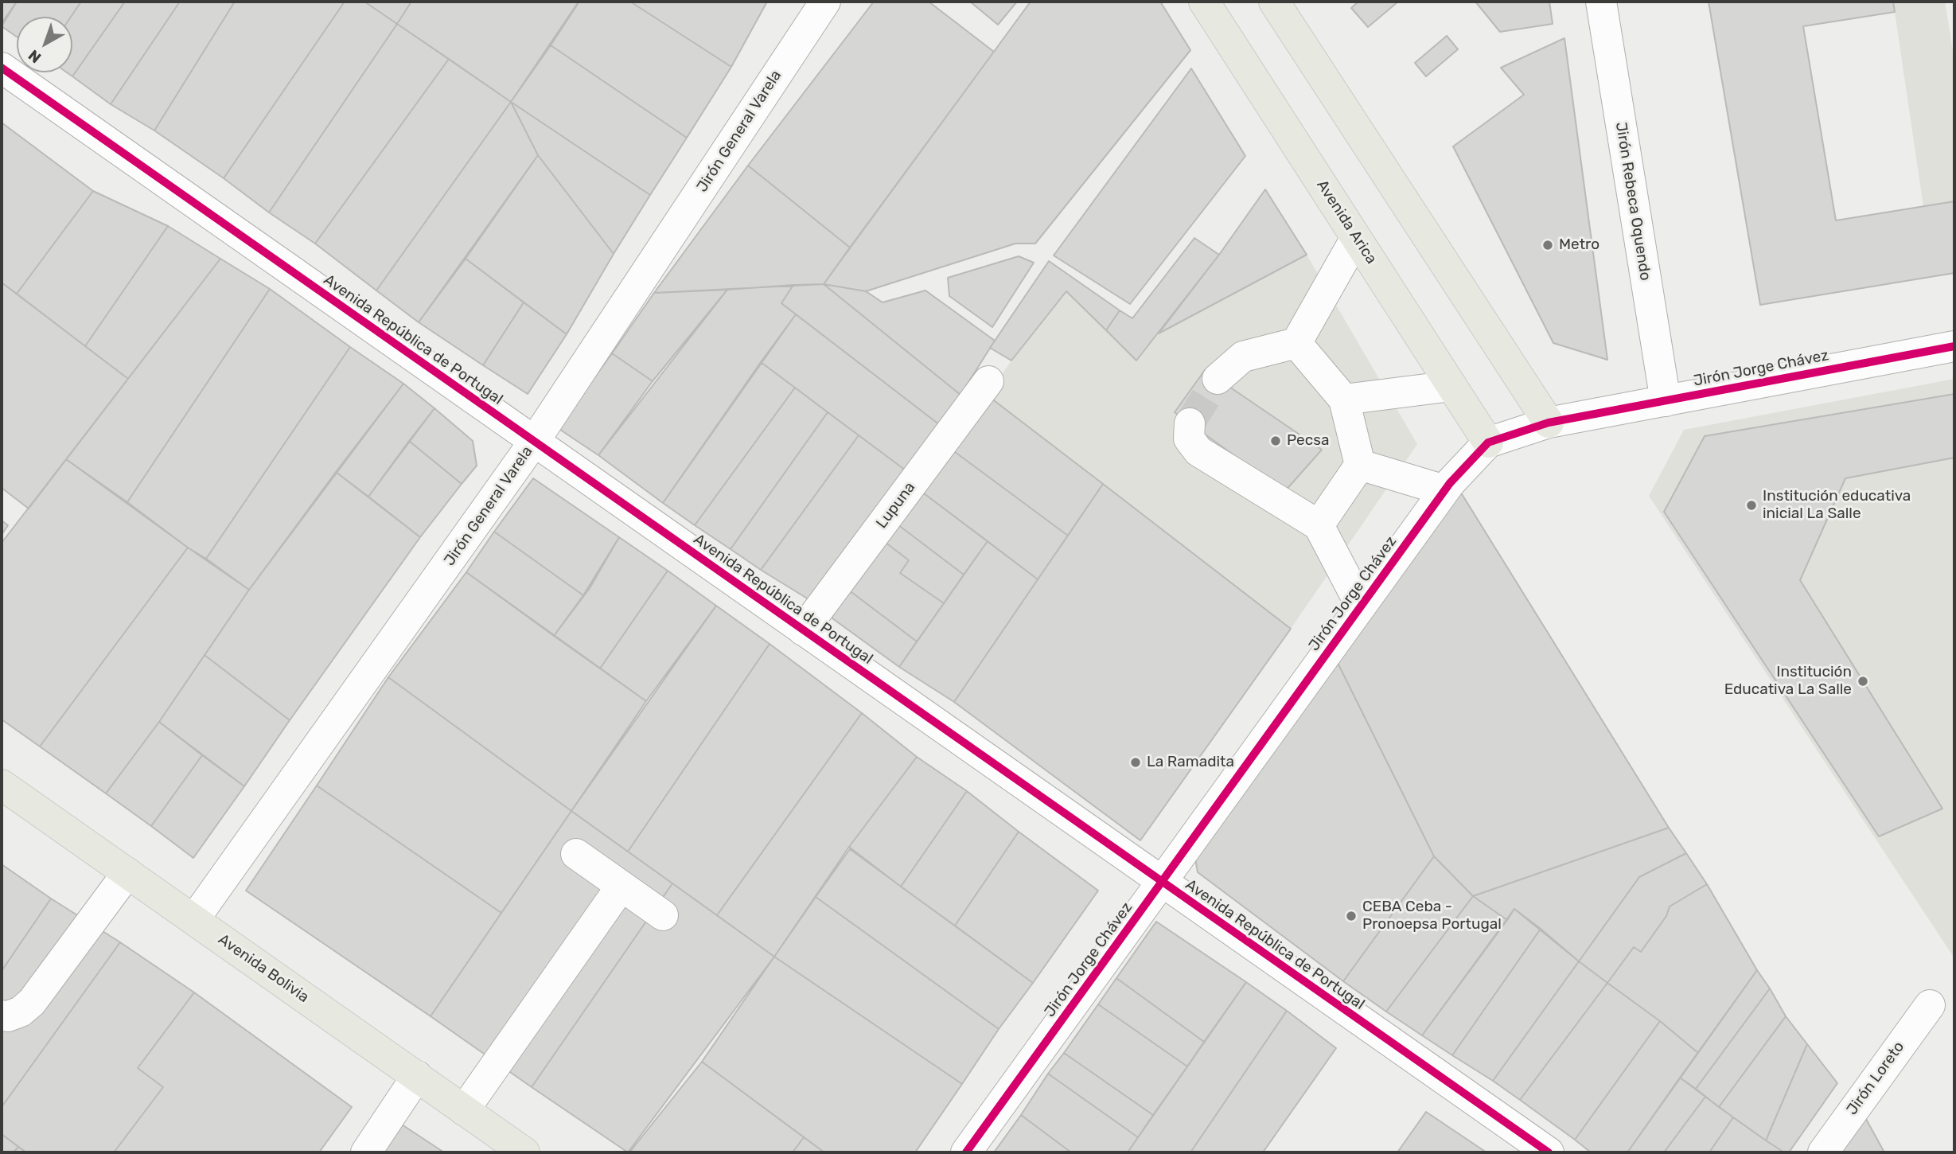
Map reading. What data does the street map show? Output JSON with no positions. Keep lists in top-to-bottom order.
{
  "streets": {
    "main road": ["Avenida Arica", "Avenida Bolivia"],
    "street": [
      "Jirón General Varela",
      "Jirón Rebeca Oquendo",
      "Avenida República de Portugal",
      "Jirón Jorge Chávez",
      "Lupuna",
      "Jirón Loreto"
    ]
  },
  "crossings": [
    ["Jirón General Varela", "Avenida República de Portugal"],
    ["Jirón General Varela", "Avenida Bolivia"],
    ["Jirón Rebeca Oquendo", "Jirón Jorge Chávez"],
    ["Avenida Arica", "Jirón Jorge Chávez"],
    ["Avenida República de Portugal", "Jirón Jorge Chávez"],
    ["Avenida República de Portugal", "Lupuna"]
  ],
  "places": [
    "Metro",
    "Pecsa",
    "Institución educativa inicial La Salle",
    "Institución Educativa La Salle",
    "La Ramadita",
    "CEBA Ceba - Pronoepsa Portugal"
  ],
  "north": "bottom left"
}
